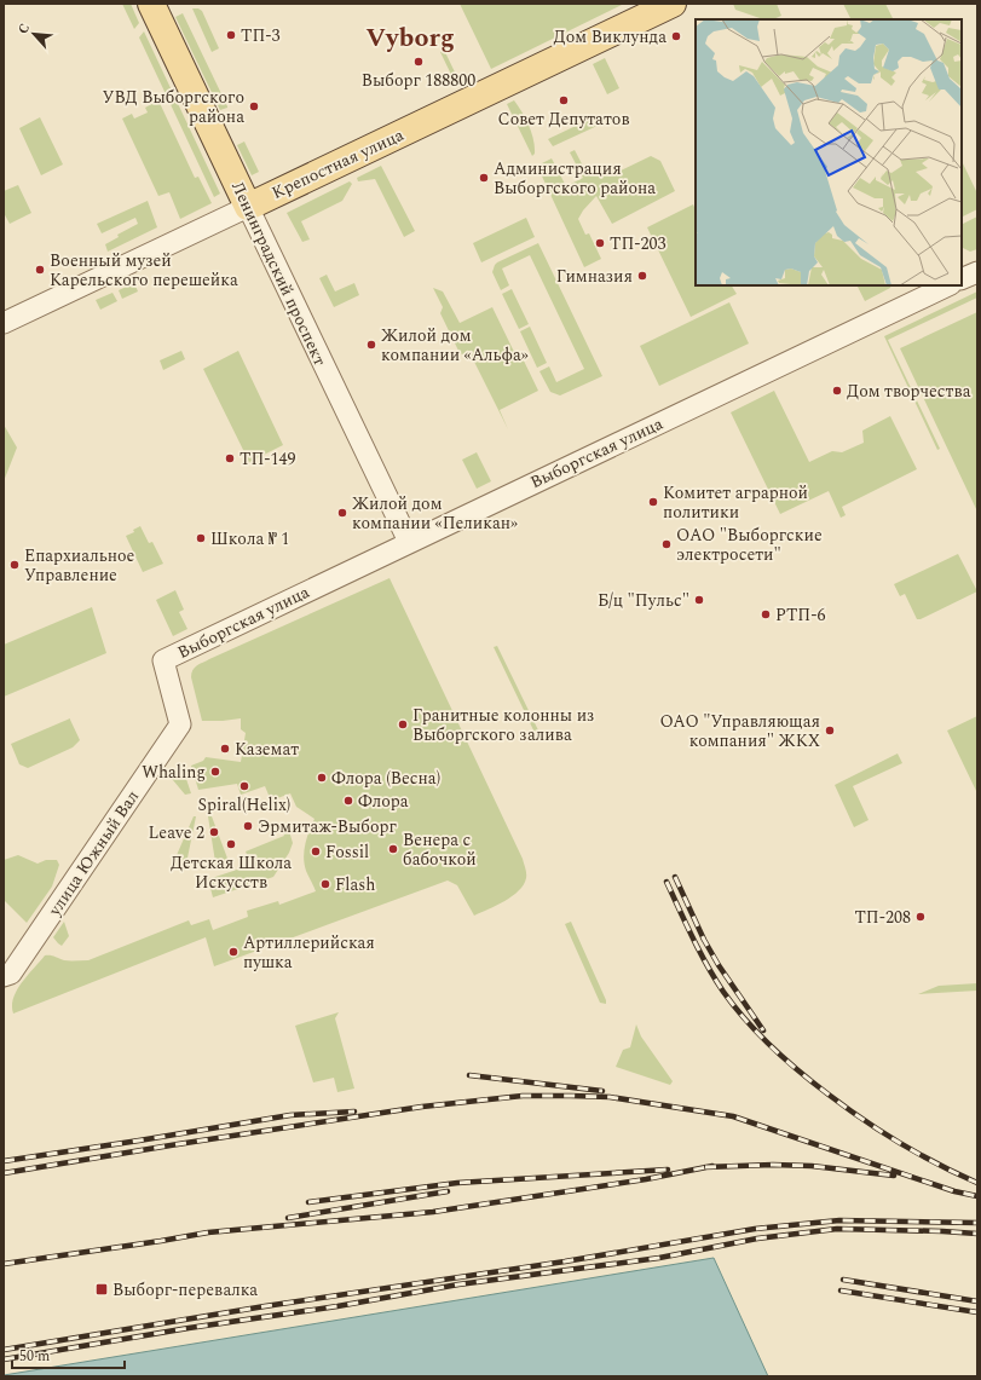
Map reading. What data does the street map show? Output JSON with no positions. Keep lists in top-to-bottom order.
{
  "streets": {
    "main road": ["Крепостная улица", "Ленинградский проспект"],
    "street": ["Выборгская улица", "улица Южный Вал"]
  },
  "crossings": [
    ["Крепостная улица", "Ленинградский проспект"],
    ["Ленинградский проспект", "Выборгская улица"],
    ["Выборгская улица", "улица Южный Вал"]
  ],
  "districts": ["Vyborg"],
  "places": {
    "other": [
      "ТП-3",
      "Дом Виклунда",
      "Выборг 188800",
      "Совет Депутатов",
      "УВД Выборгского района",
      "Администрация Выборгского района",
      "ТП-203",
      "Военный музей Карельского перешейка",
      "Гимназия",
      "Жилой дом компании «Альфа»",
      "Дом творчества",
      "ТП-149",
      "Комитет аграрной политики",
      "Жилой дом компании «Пеликан»",
      "Школа № 1",
      "ОАО \"Выборгские электросети\"",
      "Епархиальное Управление",
      "Б/ц \"Пульс\"",
      "РТП-6",
      "Гранитные колонны из Выборгского залива",
      "ОАО \"Управляющая компания\" ЖКХ",
      "Каземат",
      "Whaling",
      "Флора (Весна)",
      "Spiral(Helix)",
      "Флора",
      "Эрмитаж-Выборг",
      "Leave 2",
      "Детская Школа Искусств",
      "Венера с бабочкой",
      "Fossil",
      "Flash",
      "ТП-208",
      "Артиллерийская пушка"
    ],
    "transit": ["Выборг-перевалка"]
  },
  "scale_bar": "50 m",
  "north": "top left"
}
